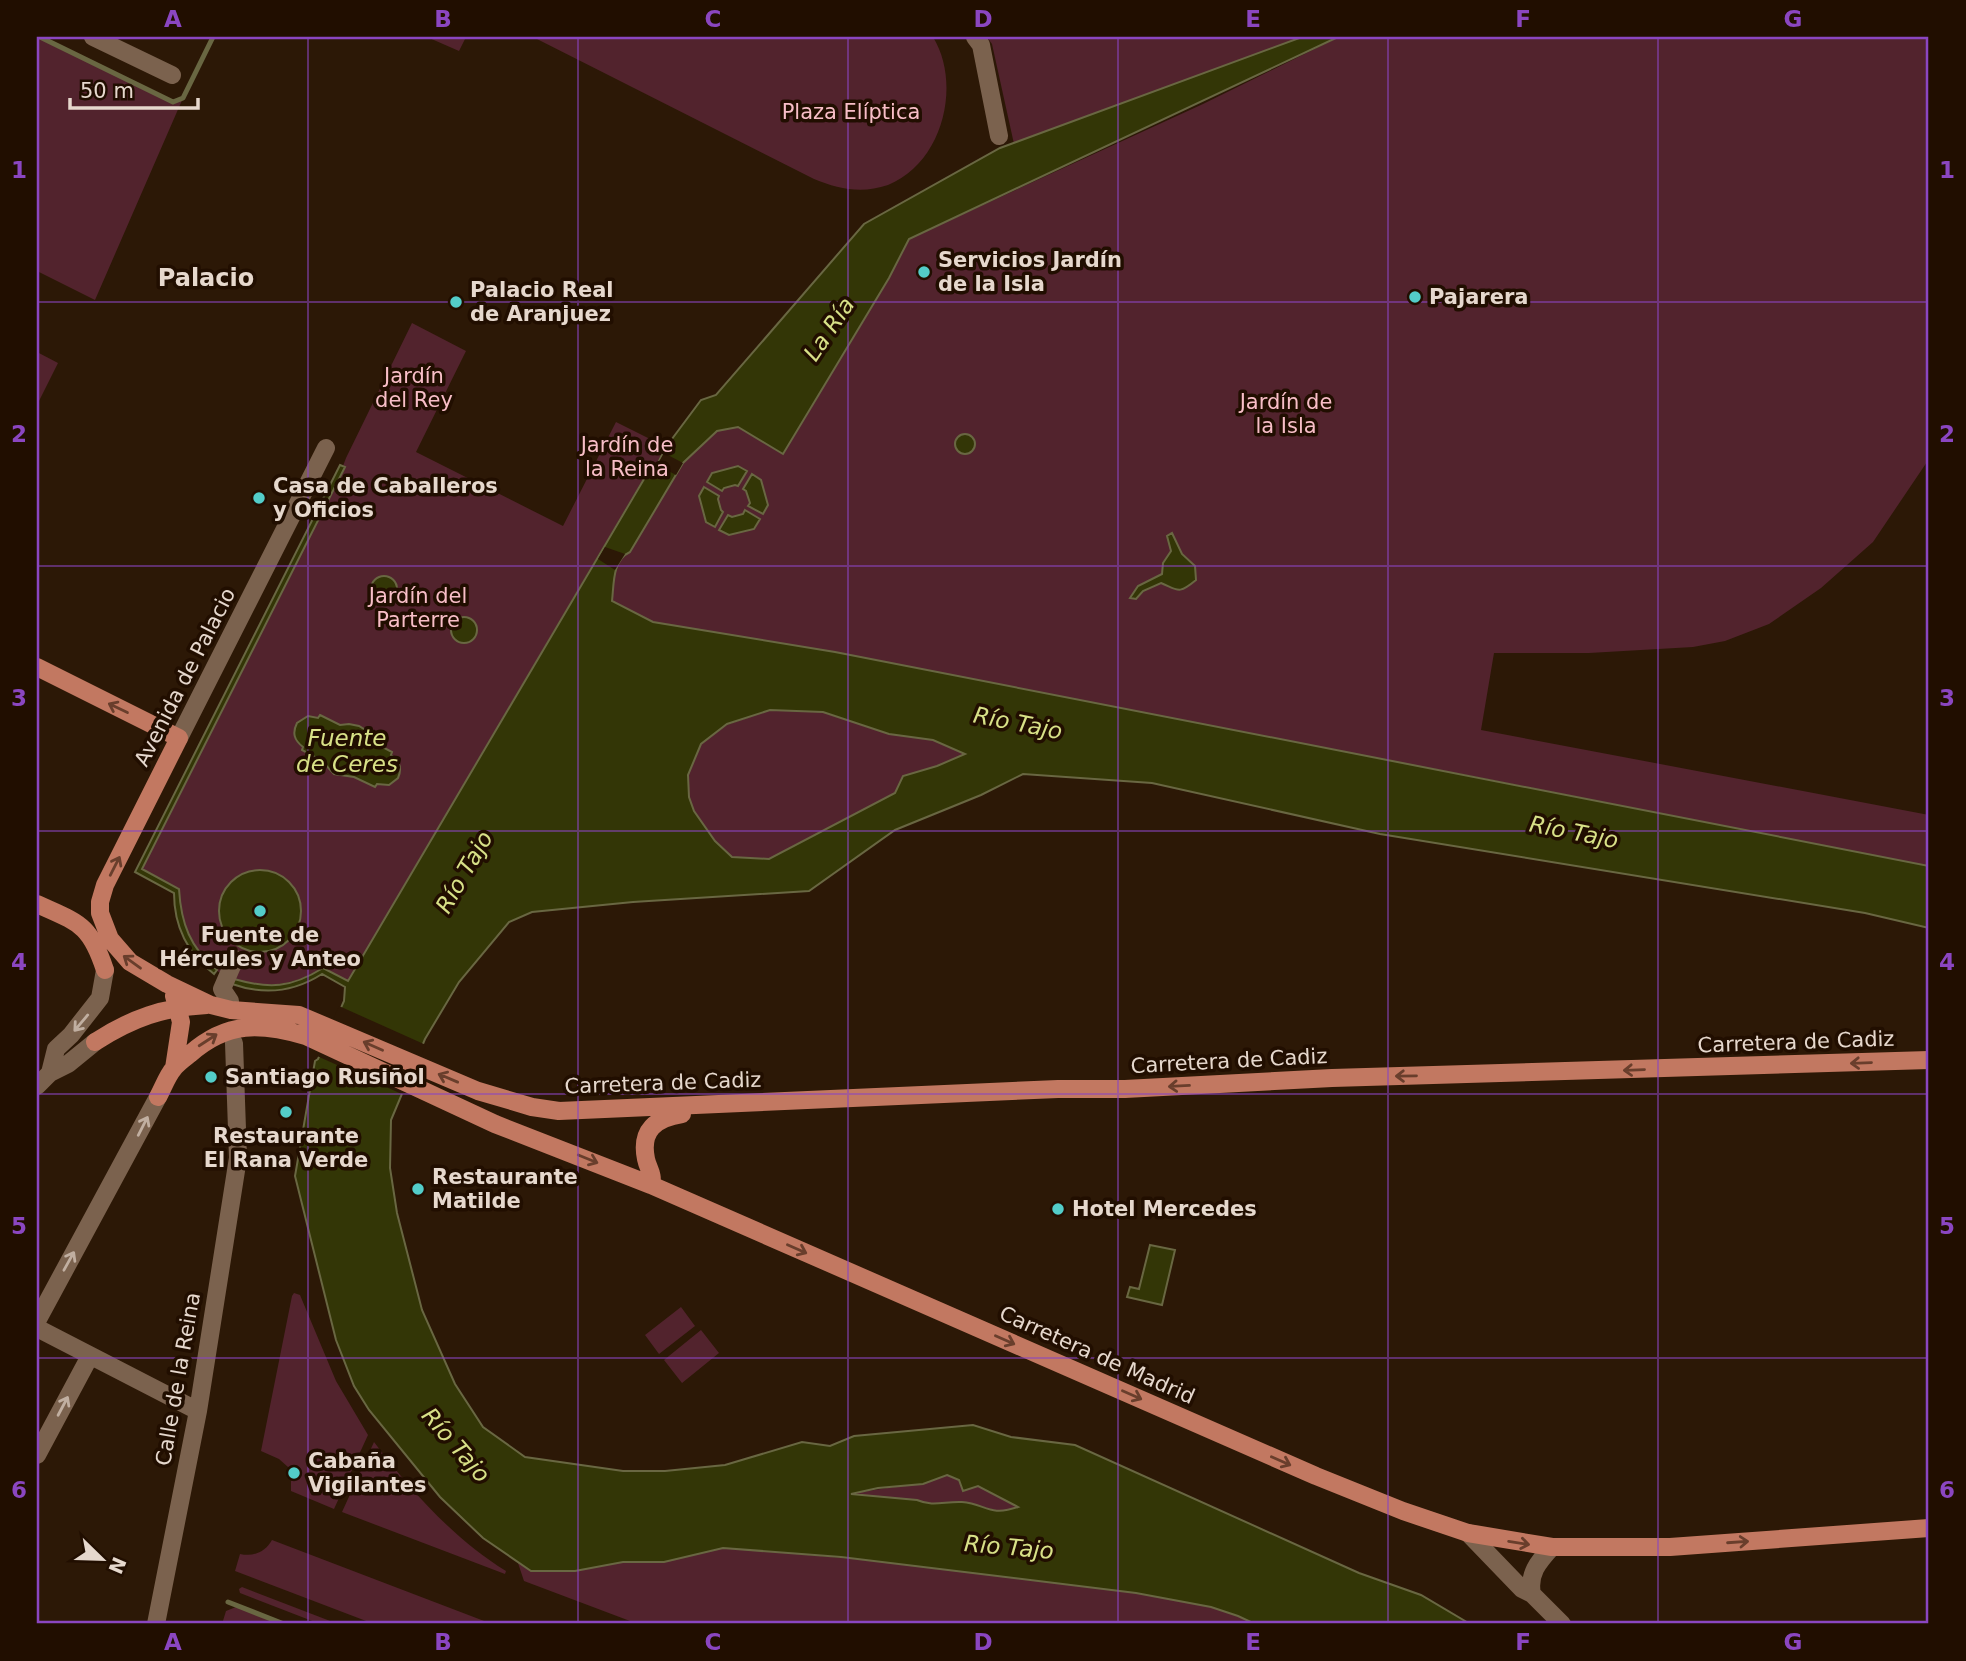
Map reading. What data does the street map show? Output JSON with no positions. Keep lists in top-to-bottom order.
{
  "streets": {
    "main road": ["Avenida de Palacio", "Carretera de Cadiz", "Carretera de Madrid"],
    "street": ["Calle de la Reina"]
  },
  "crossings": [
    ["Carretera de Cadiz", "Carretera de Madrid"]
  ],
  "one_way": ["Avenida de Palacio", "Carretera de Cadiz", "Carretera de Madrid"],
  "districts": ["Palacio"],
  "water": ["La Ría", "Río Tajo", "Fuente de Ceres"],
  "parks": [
    "Plaza Elíptica",
    "Jardín del Rey",
    "Jardín de la Isla",
    "Jardín de la Reina",
    "Jardín del Parterre"
  ],
  "places": [
    "Servicios Jardín de la Isla",
    "Pajarera",
    "Palacio Real de Aranjuez",
    "Casa de Caballeros y Oficios",
    "Fuente de Hércules y Anteo",
    "Santiago Rusiñol",
    "Restaurante El Rana Verde",
    "Restaurante Matilde",
    "Hotel Mercedes",
    "Cabaña Vigilantes"
  ],
  "scale_bar": "50 m",
  "north": "bottom right",
  "grid": {
    "columns": [
      "A",
      "B",
      "C",
      "D",
      "E",
      "F",
      "G"
    ],
    "rows": [
      "1",
      "2",
      "3",
      "4",
      "5",
      "6"
    ]
  }
}
